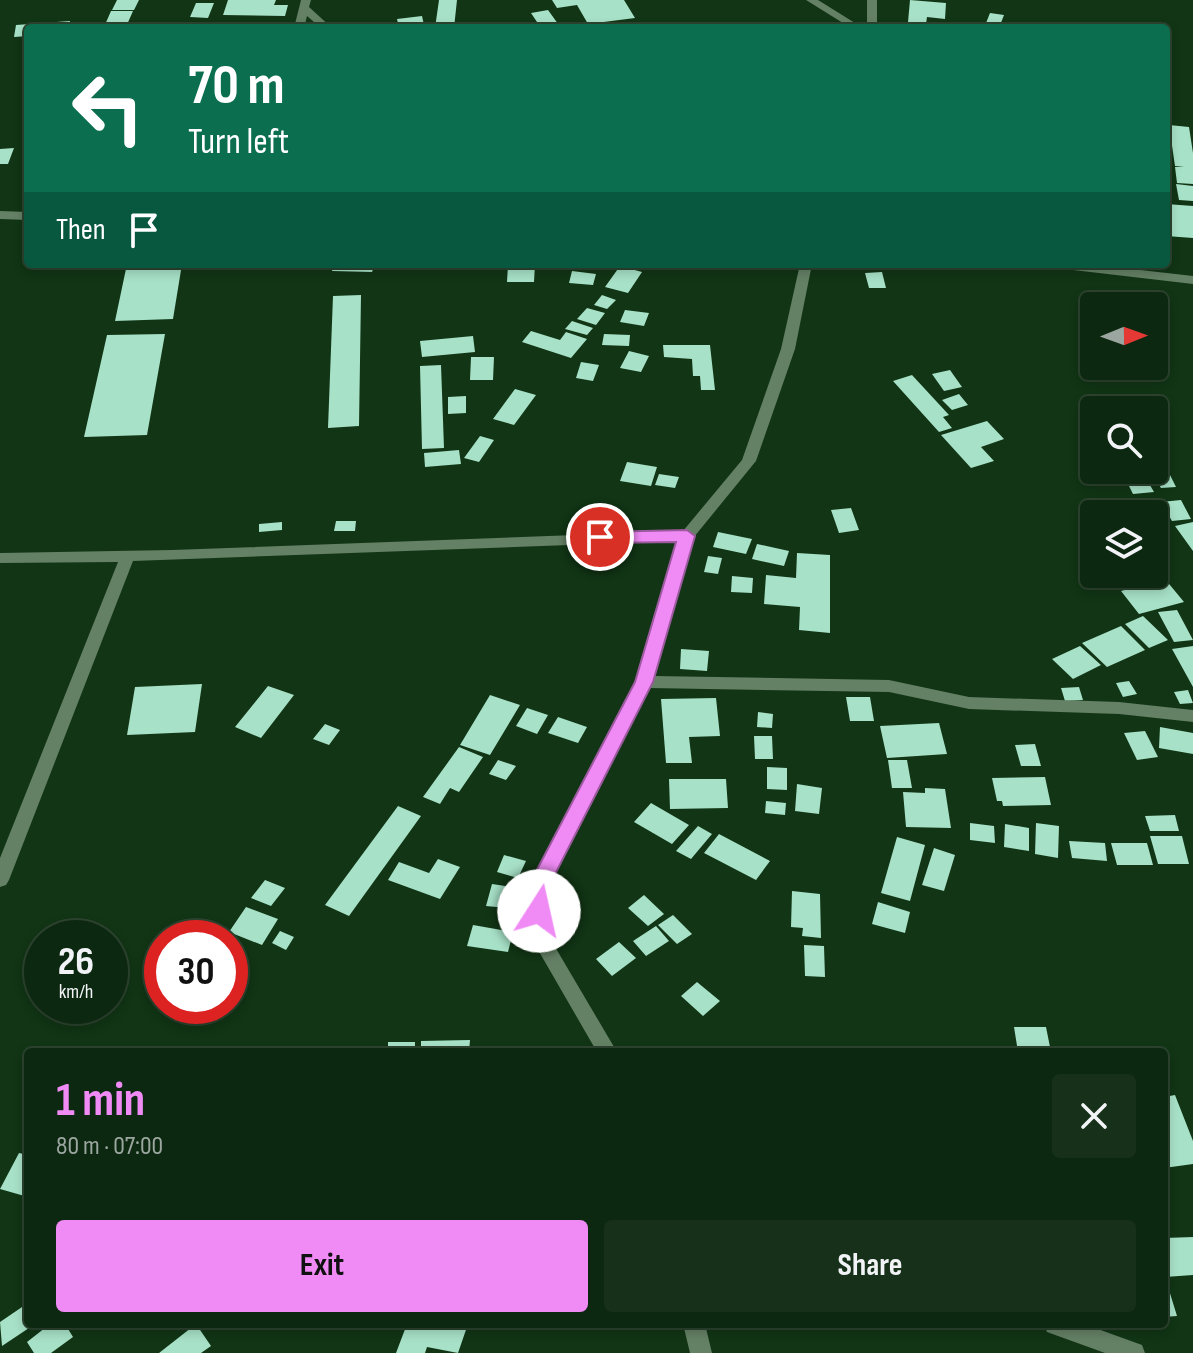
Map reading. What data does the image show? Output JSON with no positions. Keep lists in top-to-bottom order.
{
  "north": "right",
  "page": {
    "turn": ["70 m", "Turn left"],
    "then": "Then",
    "speed": "26 km/h",
    "limit": "30",
    "heading": ["1 min", "80 m · 07:00"],
    "buttons": ["Exit", "Share"]
  }
}
